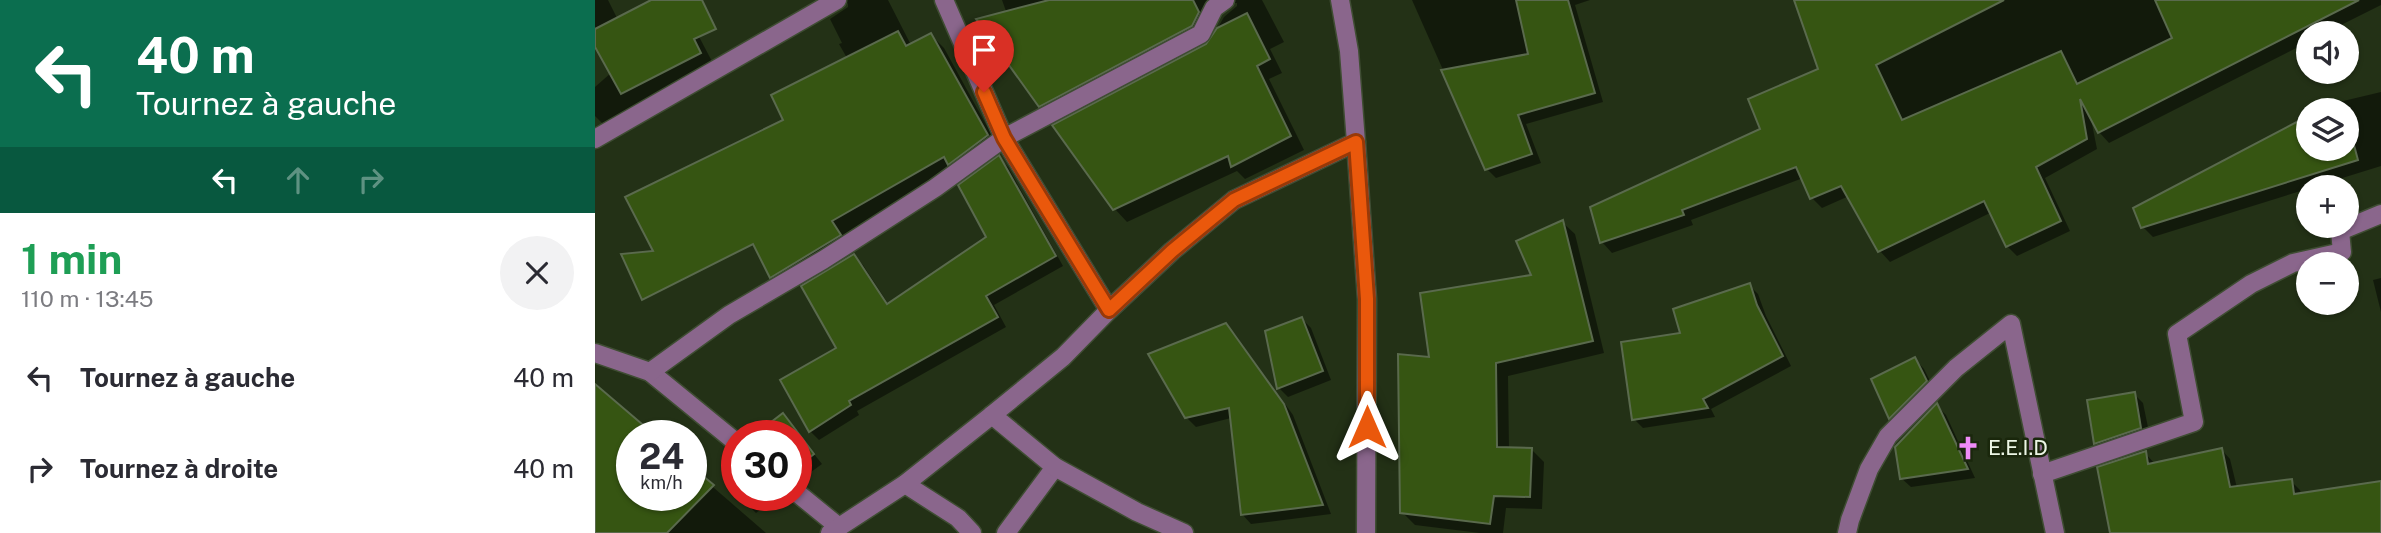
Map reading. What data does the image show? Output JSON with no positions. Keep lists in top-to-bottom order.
{
  "places": {
    "church": ["E.E.I.D"]
  },
  "page": {
    "turn": ["40 m", "Tournez à gauche"],
    "map_buttons": ["+", "−"],
    "heading": ["1 min", "110 m · 13:45"],
    "list": [
      {
        "name": "Tournez à gauche",
        "value": "40 m"
      },
      {
        "name": "Tournez à droite",
        "value": "40 m"
      }
    ],
    "speed": "24 km/h",
    "limit": "30"
  }
}
